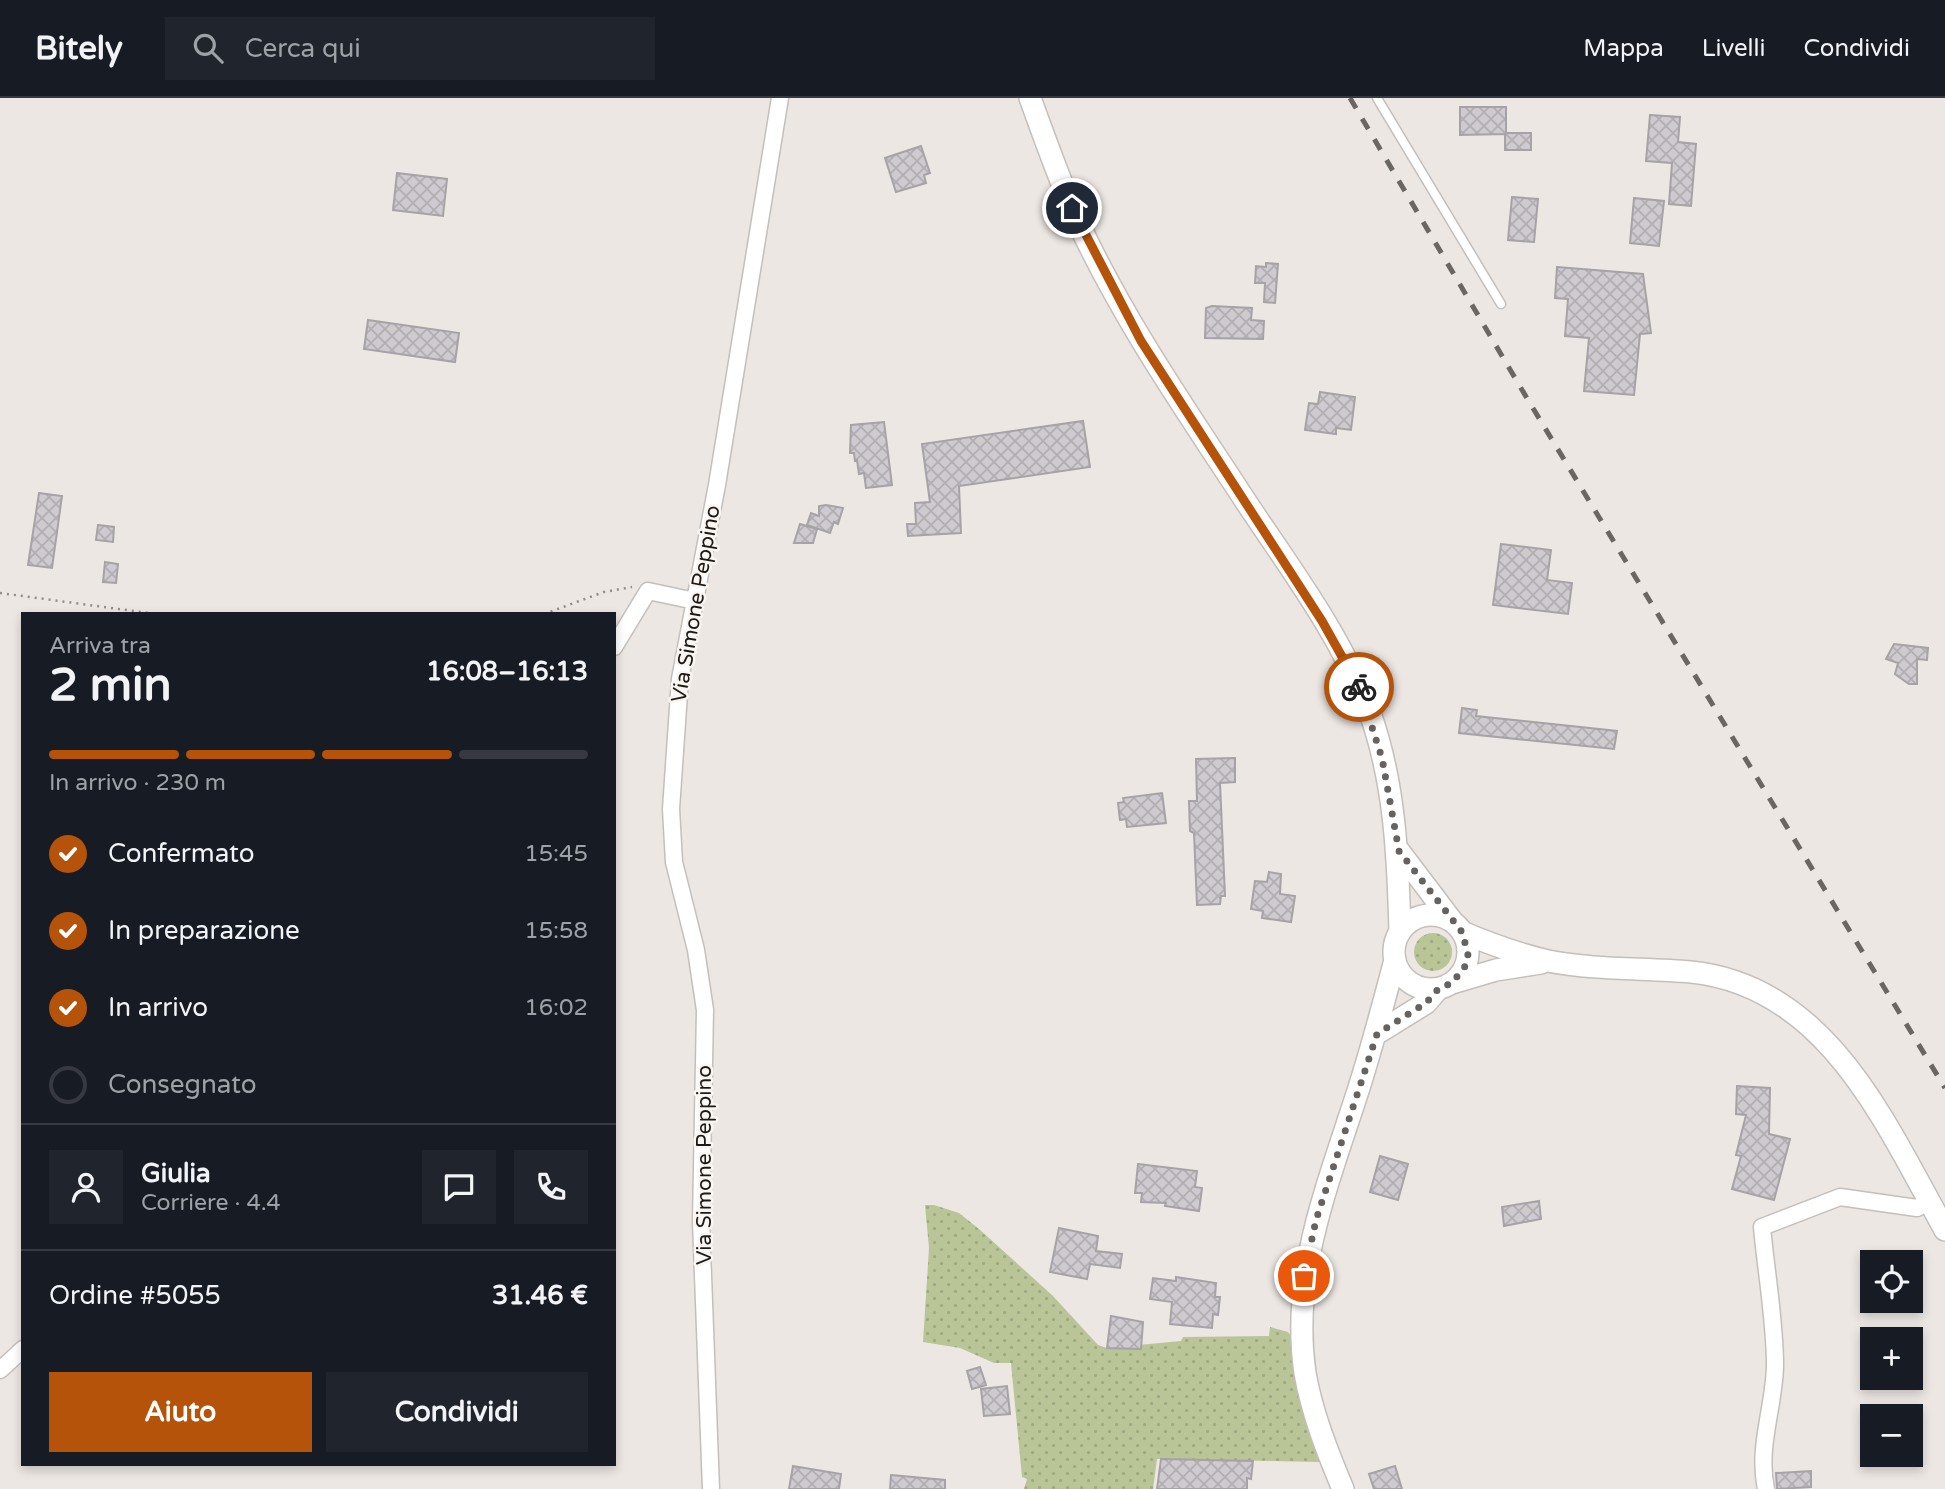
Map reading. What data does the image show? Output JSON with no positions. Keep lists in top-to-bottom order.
{
  "streets": {
    "street": ["Via Simone Peppino"]
  },
  "page": {
    "header": "Bitely",
    "search": "Cerca qui",
    "nav": ["Mappa", "Livelli", "Condividi"],
    "heading": ["2 min", "Arriva tra", "16:08–16:13"],
    "panel": [
      "Giulia",
      "Corriere · 4.4",
      "Ordine #5055",
      "31.46 €"
    ],
    "bar": "In arrivo · 230 m",
    "list": [
      ["Confermato", "15:45"],
      ["In preparazione", "15:58"],
      ["In arrivo", "16:02"],
      "Consegnato"
    ],
    "map_buttons": ["+", "−"],
    "buttons": ["Aiuto", "Condividi"]
  }
}
